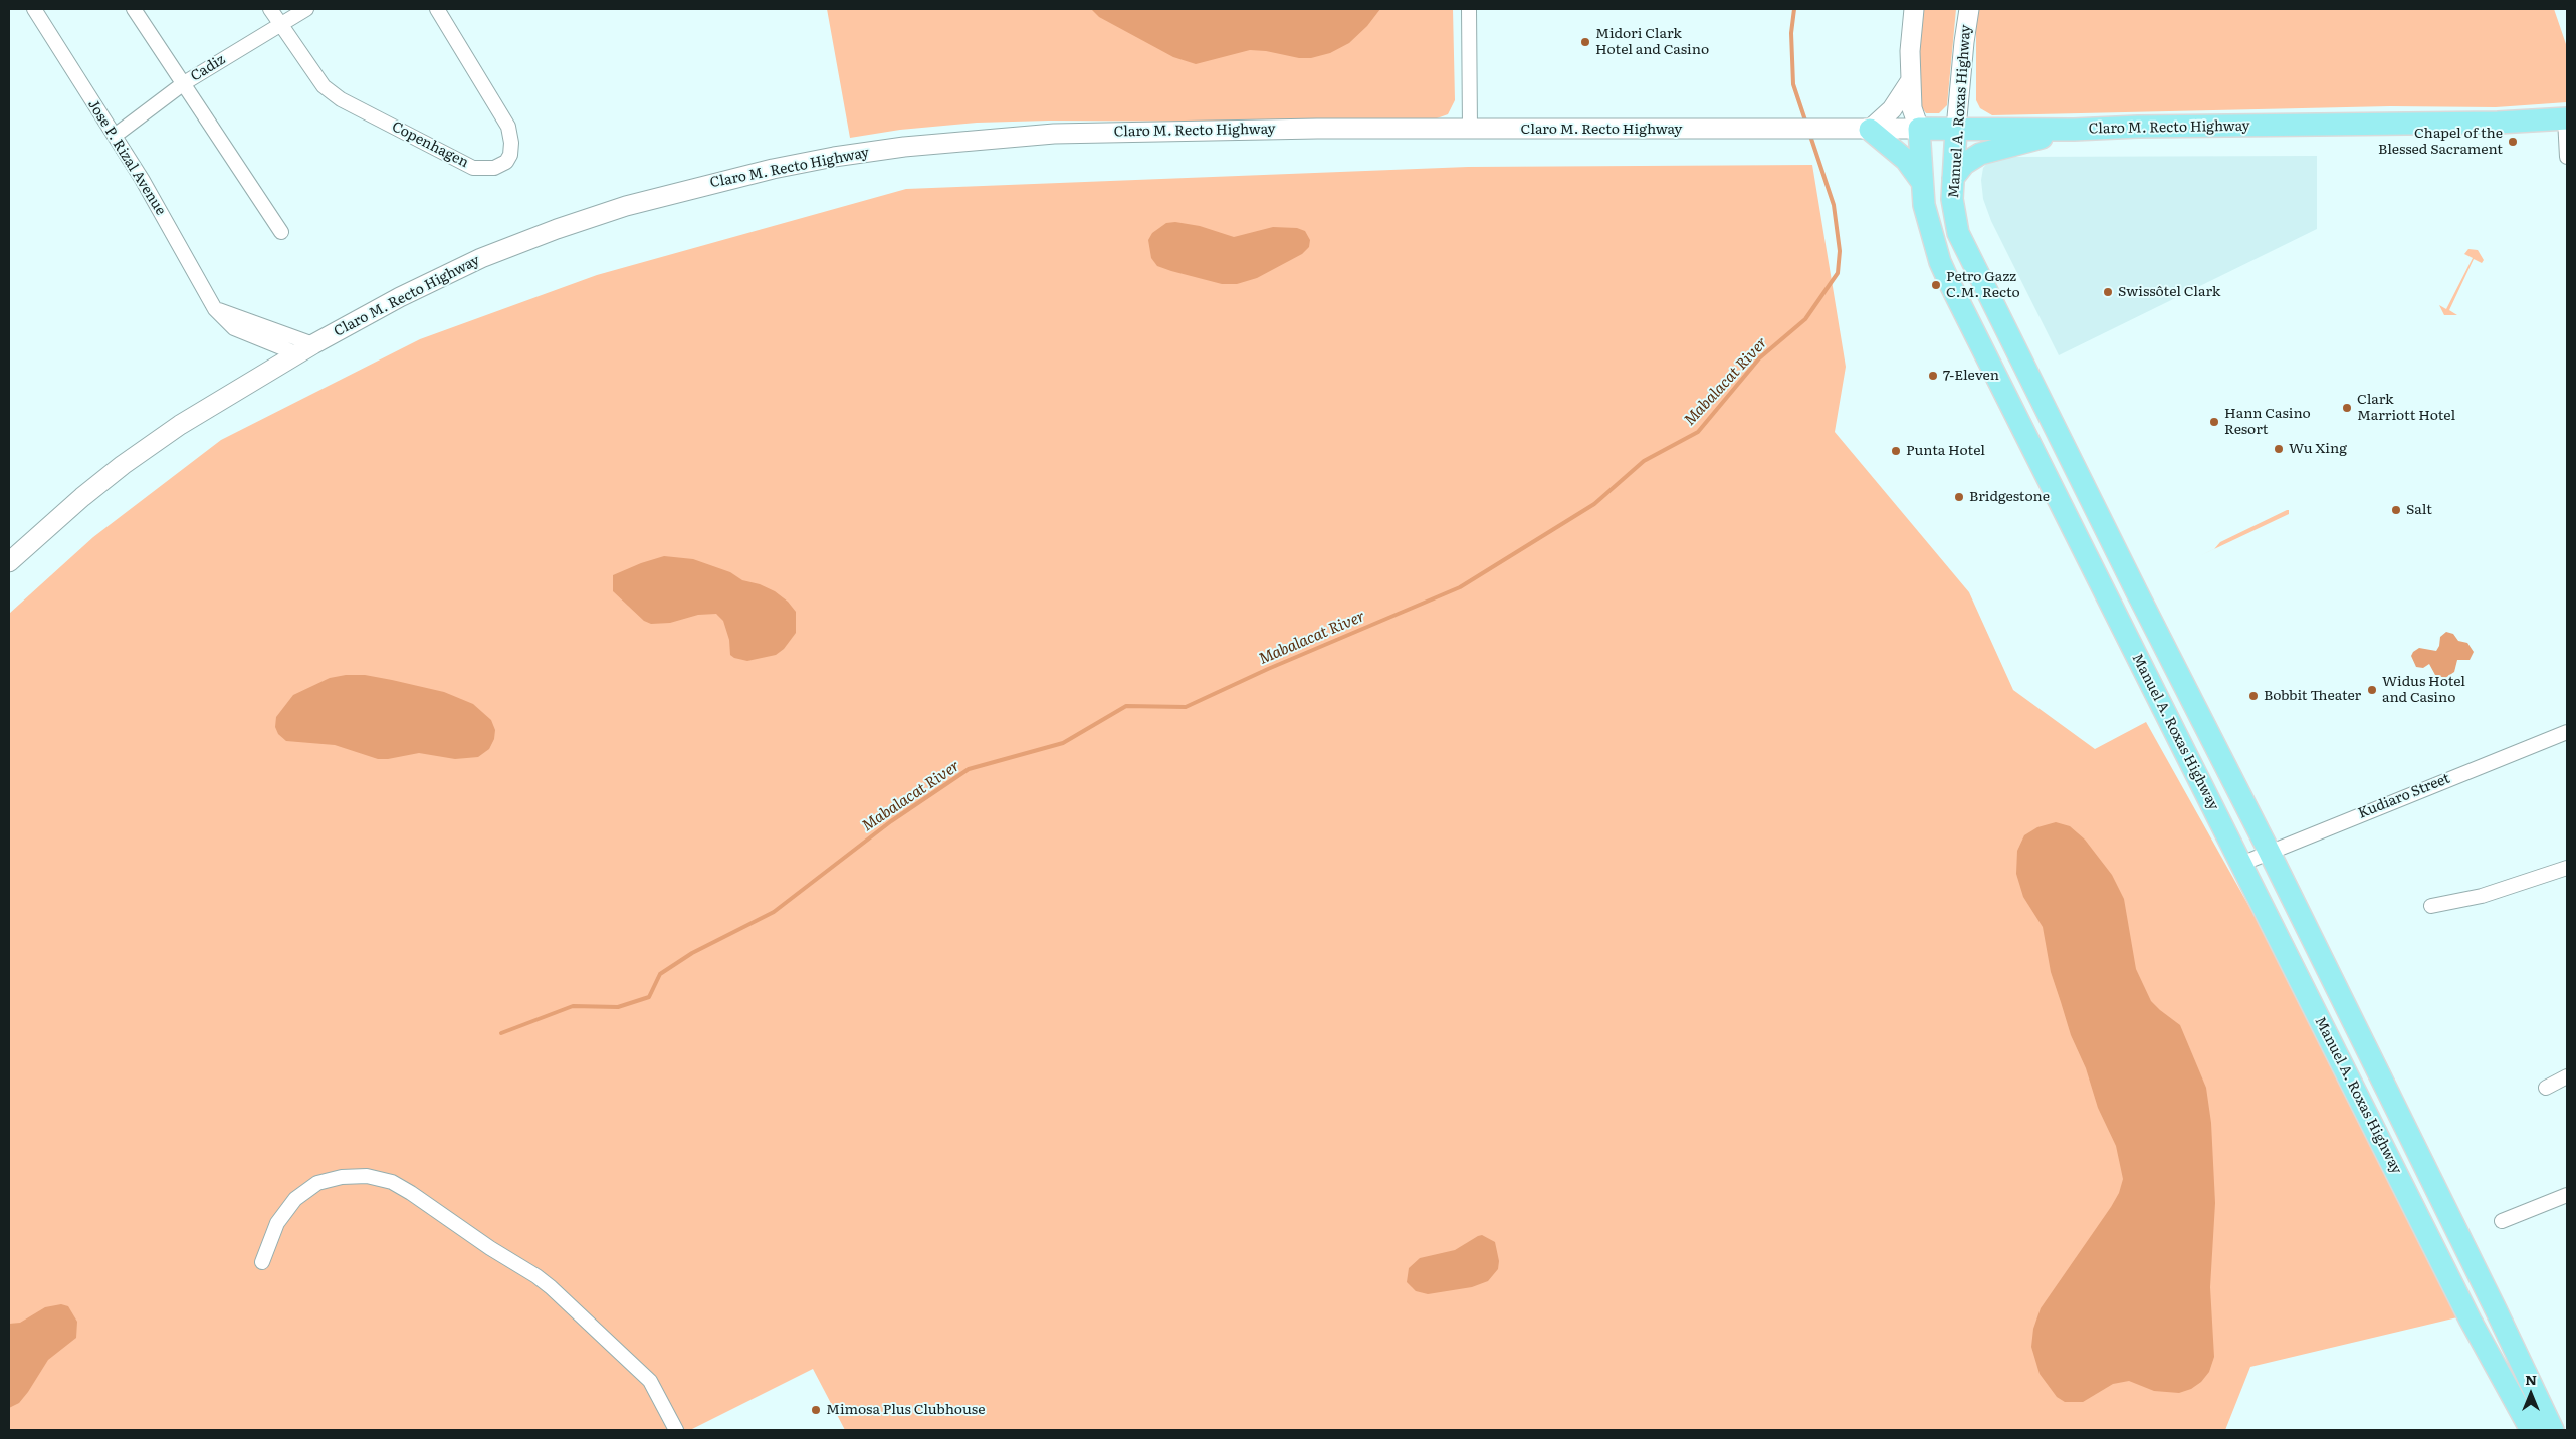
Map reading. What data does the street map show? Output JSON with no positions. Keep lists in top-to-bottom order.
{
  "streets": {
    "main road": ["Manuel A. Roxas Highway", "Claro M. Recto Highway"],
    "street": [
      "Cadiz",
      "Copenhagen",
      "Jose P. Rizal Avenue",
      "Kudiaro Street"
    ]
  },
  "crossings": [
    ["Cadiz", "Copenhagen"],
    ["Cadiz", "Jose P. Rizal Avenue"],
    ["Manuel A. Roxas Highway", "Claro M. Recto Highway"],
    ["Manuel A. Roxas Highway", "Kudiaro Street"],
    ["Claro M. Recto Highway", "Jose P. Rizal Avenue"]
  ],
  "water": ["Mabalacat River"],
  "places": [
    "Midori Clark Hotel and Casino",
    "Chapel of the Blessed Sacrament",
    "Petro Gazz C.M. Recto",
    "Swissôtel Clark",
    "7-Eleven",
    "Clark Marriott Hotel",
    "Hann Casino Resort",
    "Wu Xing",
    "Punta Hotel",
    "Bridgestone",
    "Salt",
    "Widus Hotel and Casino",
    "Bobbit Theater",
    "Mimosa Plus Clubhouse"
  ],
  "north": "top"
}
